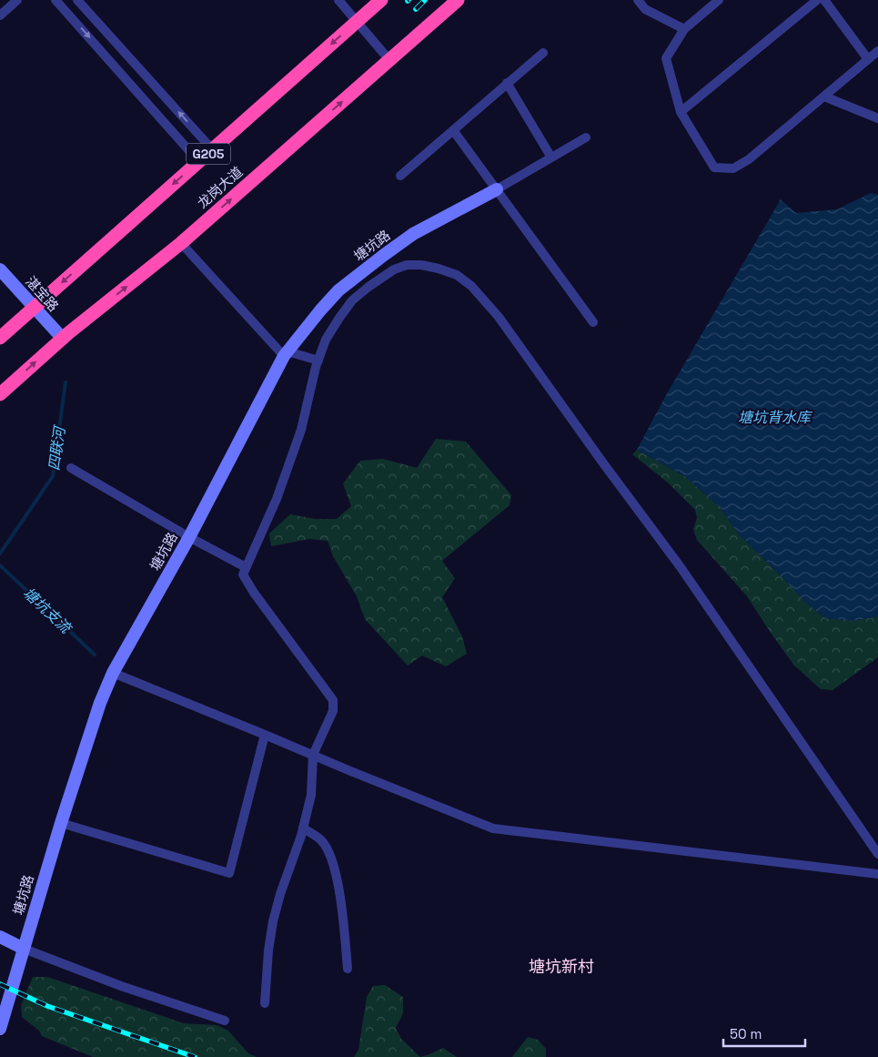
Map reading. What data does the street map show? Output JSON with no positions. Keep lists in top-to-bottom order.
{
  "streets": {
    "highway": ["G205", "龙岗大道"],
    "street": ["塘坑路", "湛宝路"]
  },
  "crossings": [
    ["G205", "湛宝路"],
    ["龙岗大道", "湛宝路"]
  ],
  "districts": ["塘坑新村"],
  "water": ["塘坑背水库", "四联河", "塘坑支流"],
  "scale_bar": "50 m"
}
